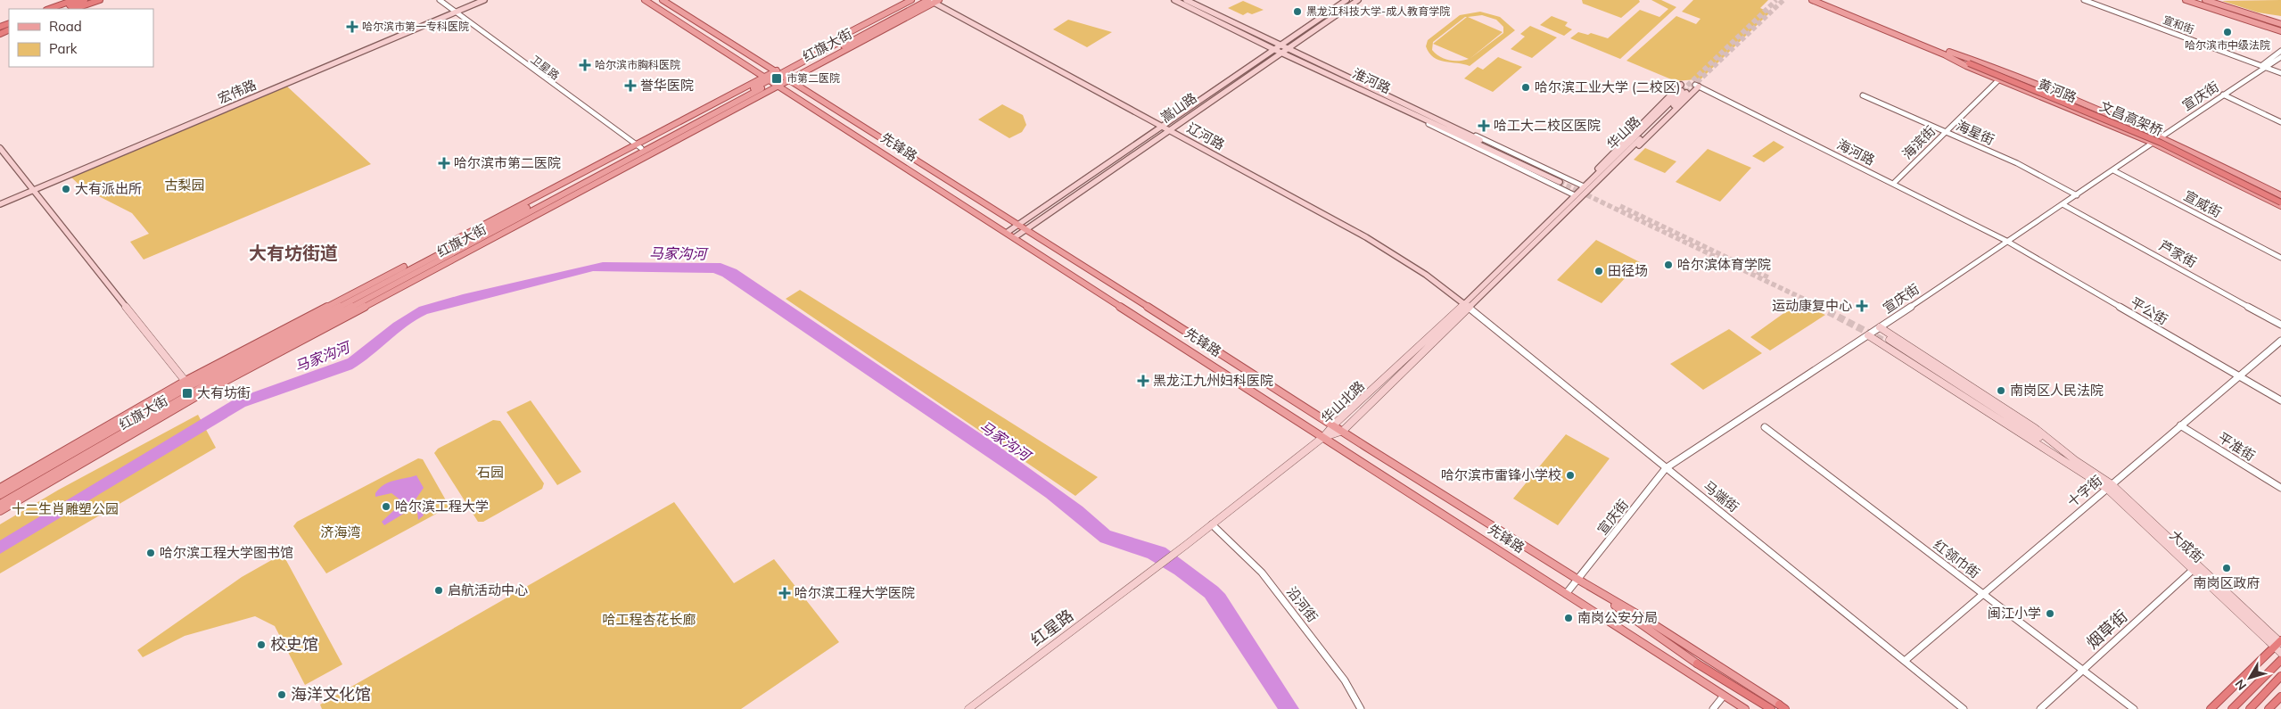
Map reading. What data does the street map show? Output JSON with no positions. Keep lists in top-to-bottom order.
{
  "streets": {
    "highway": ["文昌高架桥"],
    "main road": [
      "红旗大街",
      "淮河路",
      "黄河路",
      "宏伟路",
      "嵩山路",
      "华山路",
      "辽河路",
      "先锋路",
      "华山北路",
      "大成街",
      "红星路"
    ],
    "street": [
      "宣和街",
      "卫星路",
      "宣庆街",
      "海星街",
      "海滨街",
      "海河路",
      "宣威街",
      "芦家街",
      "平公街",
      "平准街",
      "十字街",
      "马端街",
      "红领巾街",
      "沿河街",
      "烟草街"
    ]
  },
  "crossings": [
    ["宣和街", "宣庆街"],
    ["红旗大街", "卫星路"],
    ["红旗大街", "辽河路"],
    ["红旗大街", "先锋路"],
    ["卫星路", "宏伟路"],
    ["淮河路", "嵩山路"],
    ["黄河路", "宣庆街"],
    ["黄河路", "文昌高架桥"],
    ["黄河路", "海滨街"],
    ["宣庆街", "海星街"],
    ["宣庆街", "先锋路"],
    ["宣庆街", "海河路"],
    ["宣庆街", "宣威街"],
    ["宣庆街", "芦家街"],
    ["宣庆街", "平公街"],
    ["宣庆街", "马端街"],
    ["宣庆街", "大成街"],
    ["嵩山路", "辽河路"],
    ["嵩山路", "先锋路"],
    ["华山路", "海河路"],
    ["华山路", "华山北路"],
    ["海星街", "海滨街"],
    ["辽河路", "华山北路"],
    ["辽河路", "马端街"],
    ["海滨街", "海河路"],
    ["先锋路", "华山北路"],
    ["先锋路", "红星路"],
    ["海河路", "平公街"],
    ["平公街", "十字街"],
    ["华山北路", "马端街"],
    ["华山北路", "红星路"],
    ["平准街", "十字街"],
    ["十字街", "马端街"],
    ["十字街", "大成街"],
    ["十字街", "红领巾街"],
    ["大成街", "烟草街"],
    ["红领巾街", "烟草街"],
    ["沿河街", "红星路"]
  ],
  "districts": ["大有坊街道"],
  "water": ["马家沟河"],
  "parks": [
    "古梨园",
    "石园",
    "十二生肖雕塑公园",
    "济海湾",
    "哈工程杏花长廊"
  ],
  "places": {
    "other": [
      "黑龙江科技大学-成人教育学院",
      "哈尔滨市中级法院",
      "哈尔滨工业大学 (二校区)",
      "大有派出所",
      "哈尔滨体育学院",
      "田径场",
      "南岗区人民法院",
      "哈尔滨市雷锋小学校",
      "哈尔滨工程大学",
      "哈尔滨工程大学图书馆",
      "南岗区政府",
      "启航活动中心",
      "闽江小学",
      "南岗公安分局",
      "校史馆",
      "海洋文化馆"
    ],
    "health": [
      "哈尔滨市第一专科医院",
      "哈尔滨市胸科医院",
      "誉华医院",
      "哈工大二校区医院",
      "哈尔滨市第二医院",
      "运动康复中心",
      "黑龙江九州妇科医院",
      "哈尔滨工程大学医院"
    ],
    "transit": ["市第二医院", "大有坊街"]
  },
  "legend": ["Road", "Park"],
  "north": "bottom left"
}
